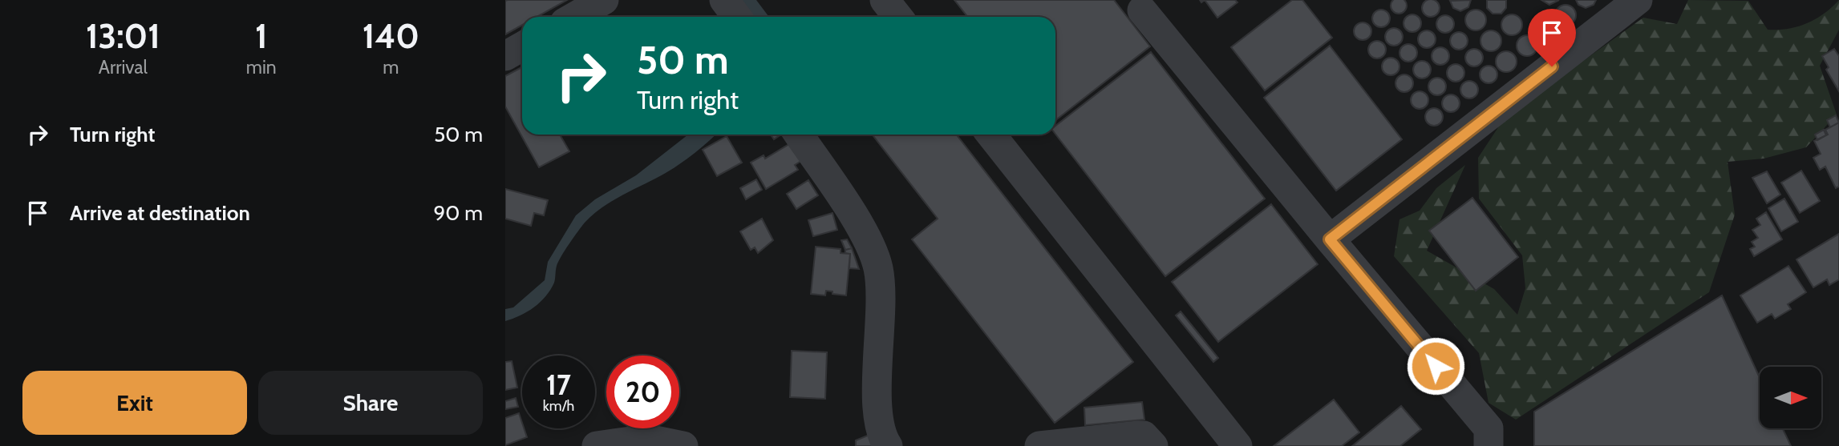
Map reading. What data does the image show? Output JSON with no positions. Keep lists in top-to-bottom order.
{
  "north": "right",
  "page": {
    "eta": [
      "13:01",
      "Arrival",
      "1",
      "min",
      "140",
      "m"
    ],
    "turn": ["50 m", "Turn right"],
    "list": [
      {
        "name": "Turn right",
        "value": "50 m"
      },
      {
        "name": "Arrive at destination",
        "value": "90 m"
      }
    ],
    "speed": "17 km/h",
    "limit": "20",
    "buttons": ["Exit", "Share"]
  }
}
